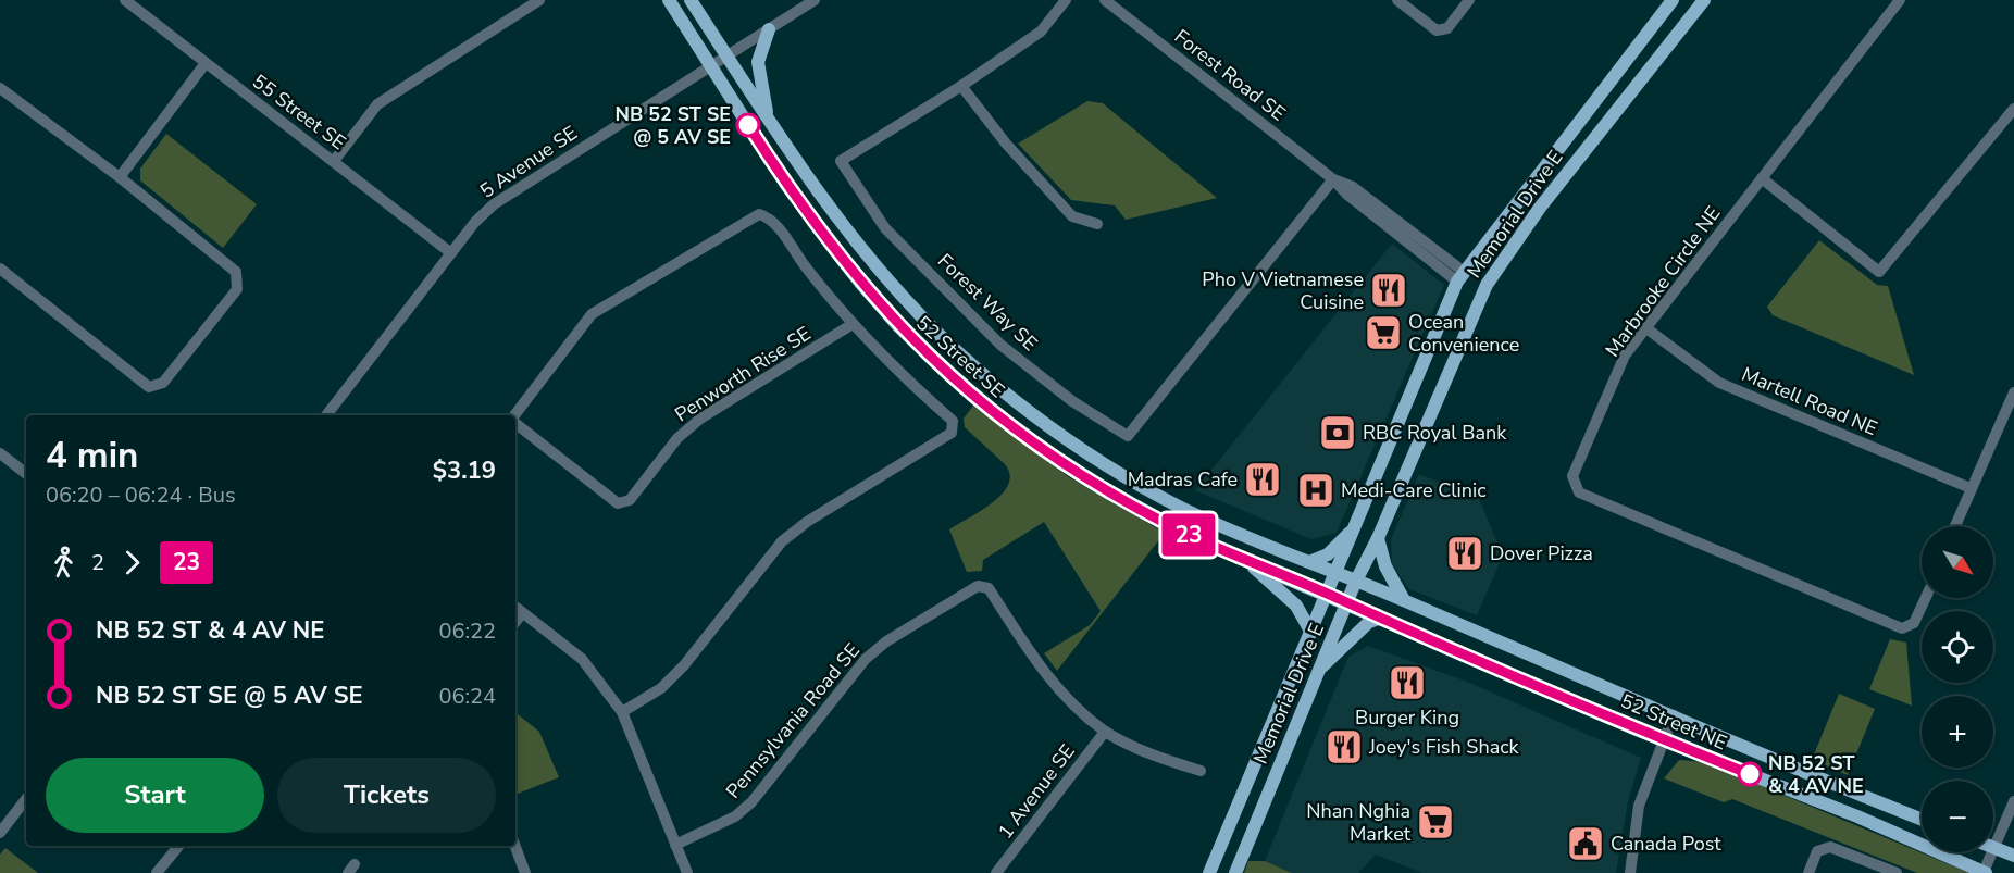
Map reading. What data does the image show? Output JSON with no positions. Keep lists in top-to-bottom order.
{
  "streets": {
    "main road": ["Memorial Drive E", "52 Street SE", "52 Street NE"],
    "street": [
      "Forest Road SE",
      "55 Street SE",
      "5 Avenue SE",
      "Marbrooke Circle NE",
      "Forest Way SE",
      "Penworth Rise SE",
      "Martell Road NE",
      "Pennsylvania Road SE",
      "1 Avenue SE"
    ]
  },
  "crossings": [
    ["Forest Road SE", "Memorial Drive E"],
    ["Forest Road SE", "Forest Way SE"],
    ["55 Street SE", "5 Avenue SE"],
    ["5 Avenue SE", "52 Street SE"],
    ["Memorial Drive E", "52 Street SE"],
    ["Memorial Drive E", "52 Street NE"],
    ["Marbrooke Circle NE", "Martell Road NE"],
    ["52 Street SE", "52 Street NE"],
    ["Pennsylvania Road SE", "1 Avenue SE"]
  ],
  "places": {
    "other": ["NB 52 ST SE @ 5 AV SE", "NB 52 ST & 4 AV NE"],
    "restaurant": [
      "Pho V Vietnamese Cuisine",
      "Madras Cafe",
      "Dover Pizza",
      "Burger King",
      "Joey's Fish Shack"
    ],
    "supermarket": ["Ocean Convenience", "Nhan Nghia Market"],
    "bank": ["RBC Royal Bank"],
    "hospital": ["Medi-Care Clinic"],
    "public building": ["Canada Post"]
  },
  "lines": ["bus line 23"],
  "north": "bottom right",
  "page": {
    "on_map": "23",
    "heading": ["4 min", "06:20 – 06:24 · Bus", "$3.19"],
    "map_buttons": ["+", "−"],
    "legs": ["2", "23"],
    "list": [
      {
        "name": "NB 52 ST & 4 AV NE",
        "value": "06:22"
      },
      {
        "name": "NB 52 ST SE @ 5 AV SE",
        "value": "06:24"
      }
    ],
    "buttons": ["Start", "Tickets"]
  }
}
